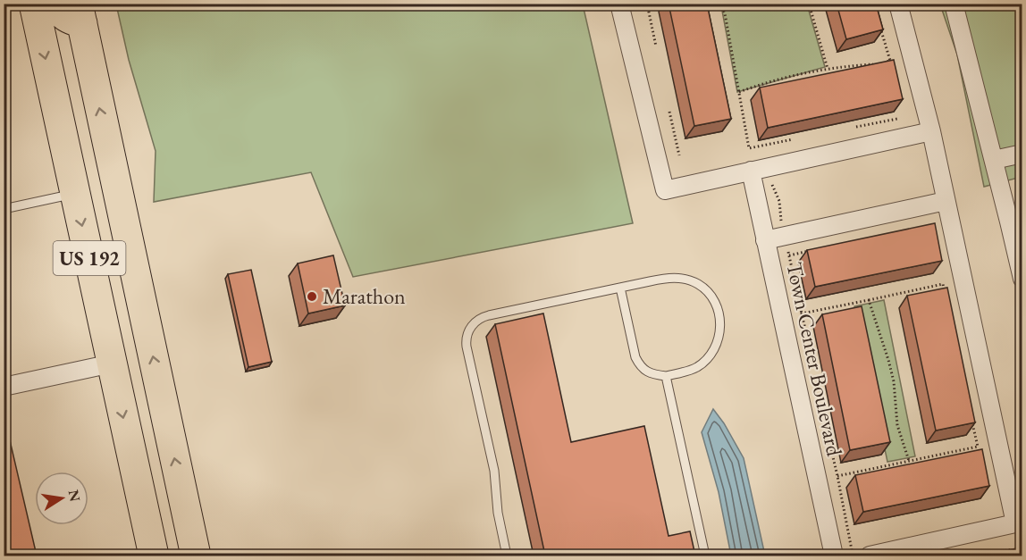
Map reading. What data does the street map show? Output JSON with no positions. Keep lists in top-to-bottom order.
{
  "streets": {
    "highway": ["US 192"],
    "street": ["Town Center Boulevard"]
  },
  "places": ["Marathon"],
  "north": "right"
}
